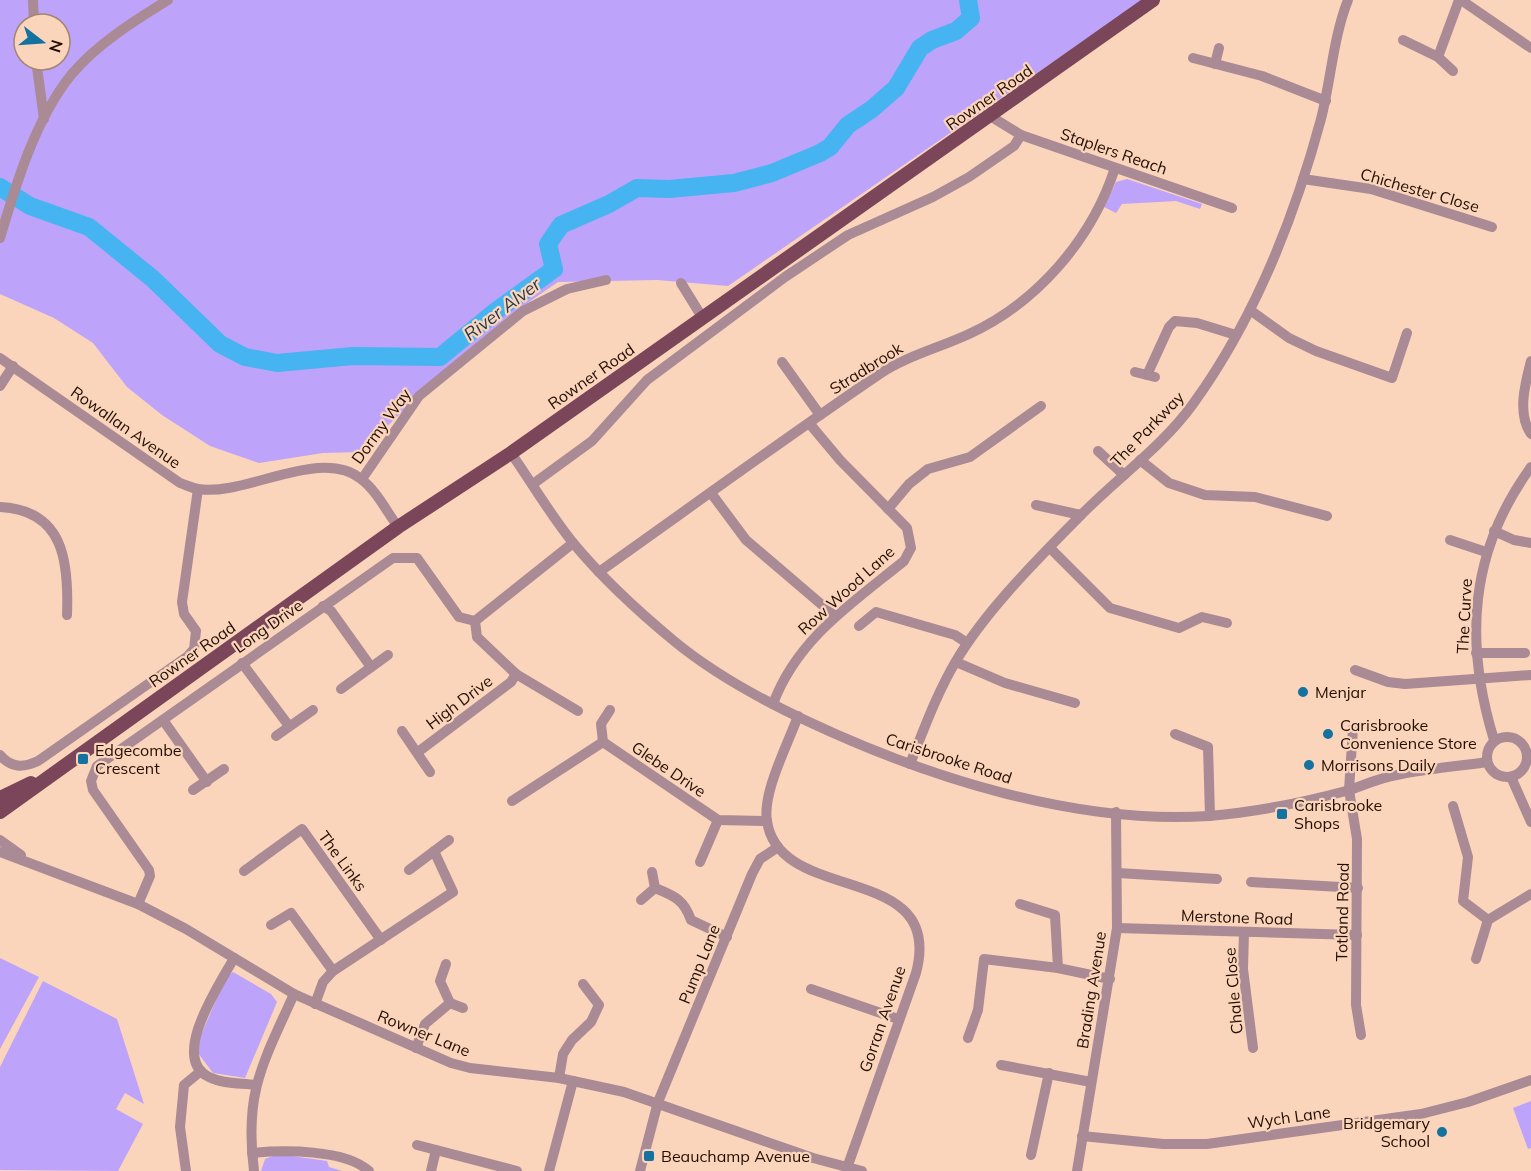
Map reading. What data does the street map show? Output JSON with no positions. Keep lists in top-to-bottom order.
{
  "streets": {
    "main road": ["Rowner Road"],
    "street": [
      "Staplers Reach",
      "Chichester Close",
      "Stradbrook",
      "Dormy Way",
      "Rowallan Avenue",
      "The Parkway",
      "Row Wood Lane",
      "The Curve",
      "Long Drive",
      "High Drive",
      "Carisbrooke Road",
      "Glebe Drive",
      "The Links",
      "Totland Road",
      "Merstone Road",
      "Pump Lane",
      "Brading Avenue",
      "Chale Close",
      "Gorran Avenue",
      "Rowner Lane",
      "Wych Lane"
    ]
  },
  "crossings": [
    ["Rowner Road", "Staplers Reach"],
    ["Rowner Road", "Carisbrooke Road"],
    ["Staplers Reach", "Stradbrook"],
    ["Chichester Close", "The Parkway"],
    ["Stradbrook", "Row Wood Lane"],
    ["Stradbrook", "Carisbrooke Road"],
    ["Dormy Way", "Rowallan Avenue"],
    ["The Parkway", "Carisbrooke Road"],
    ["Row Wood Lane", "Carisbrooke Road"],
    ["The Curve", "Carisbrooke Road"],
    ["Long Drive", "Rowner Lane"],
    ["Carisbrooke Road", "Totland Road"],
    ["Carisbrooke Road", "Brading Avenue"],
    ["Totland Road", "Merstone Road"],
    ["Merstone Road", "Brading Avenue"],
    ["Merstone Road", "Chale Close"],
    ["Pump Lane", "Gorran Avenue"],
    ["Pump Lane", "Rowner Lane"],
    ["Brading Avenue", "Wych Lane"],
    ["Gorran Avenue", "Rowner Lane"]
  ],
  "water": ["River Alver"],
  "places": {
    "other": [
      "Menjar",
      "Carisbrooke Convenience Store",
      "Morrisons Daily",
      "Bridgemary School"
    ],
    "transit": ["Edgecombe Crescent", "Carisbrooke Shops", "Beauchamp Avenue"]
  },
  "north": "right"
}
